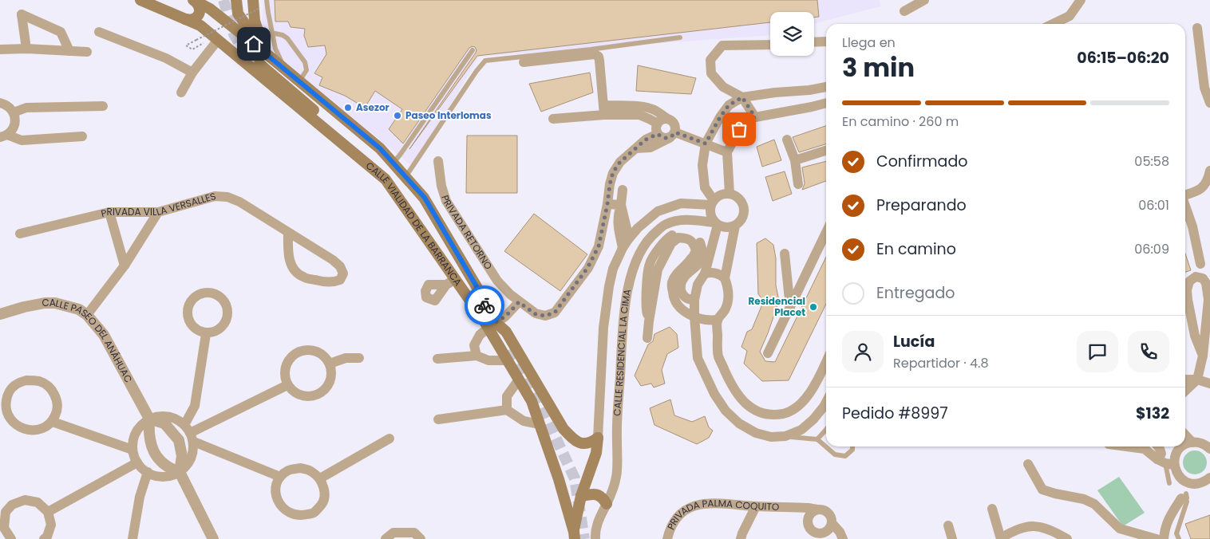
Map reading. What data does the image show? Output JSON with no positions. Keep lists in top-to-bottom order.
{
  "streets": {
    "main road": ["CALLE VIALIDAD DE LA BARRANCA"],
    "street": [
      "PRIVADA VILLA VERSALLES",
      "PRIVADA RETORNO",
      "CALLE PASEO DEL ANÁHUAC",
      "CALLE RESIDENCIAL LA CIMA",
      "PRIVADA PALMA COQUITO"
    ]
  },
  "places": ["Asezor", "Paseo Interlomas", "Residencial Placet"],
  "page": {
    "heading": ["3 min", "Llega en", "06:15–06:20"],
    "panel": [
      "Lucía",
      "Repartidor · 4.8",
      "Pedido #8997",
      "$132"
    ],
    "bar": "En camino · 260 m",
    "list": [
      ["Confirmado", "05:58"],
      ["Preparando", "06:01"],
      ["En camino", "06:09"],
      "Entregado"
    ]
  }
}
